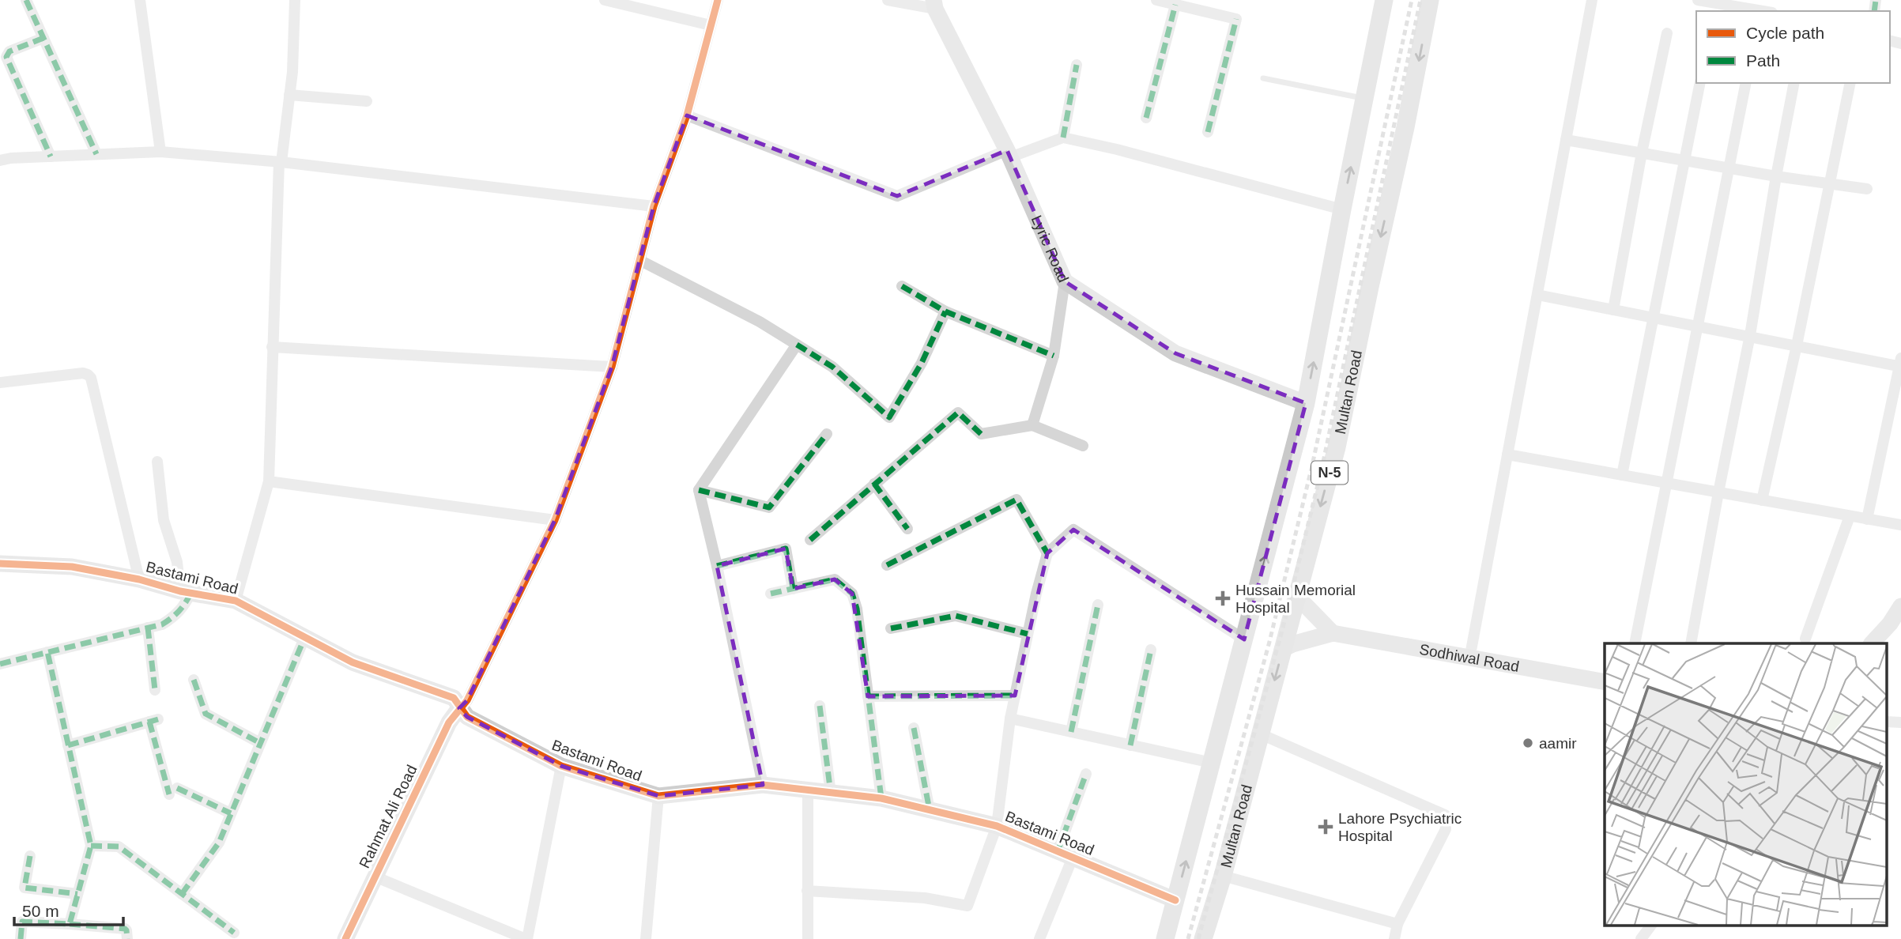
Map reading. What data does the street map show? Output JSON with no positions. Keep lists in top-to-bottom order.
{
  "streets": {
    "main road": ["Multan Road", "N-5"],
    "street": [
      "Lyric Road",
      "Bastami Road",
      "Sodhiwal Road",
      "Rahmat Ali Road"
    ]
  },
  "crossings": [
    ["Lyric Road", "N-5"],
    ["Multan Road", "Sodhiwal Road"],
    ["N-5", "Bastami Road"],
    ["Bastami Road", "Rahmat Ali Road"]
  ],
  "places": {
    "health": ["Hussain Memorial Hospital", "Lahore Psychiatric Hospital"],
    "other": ["aamir"]
  },
  "legend": ["Cycle path", "Path"],
  "scale_bar": "50 m"
}
